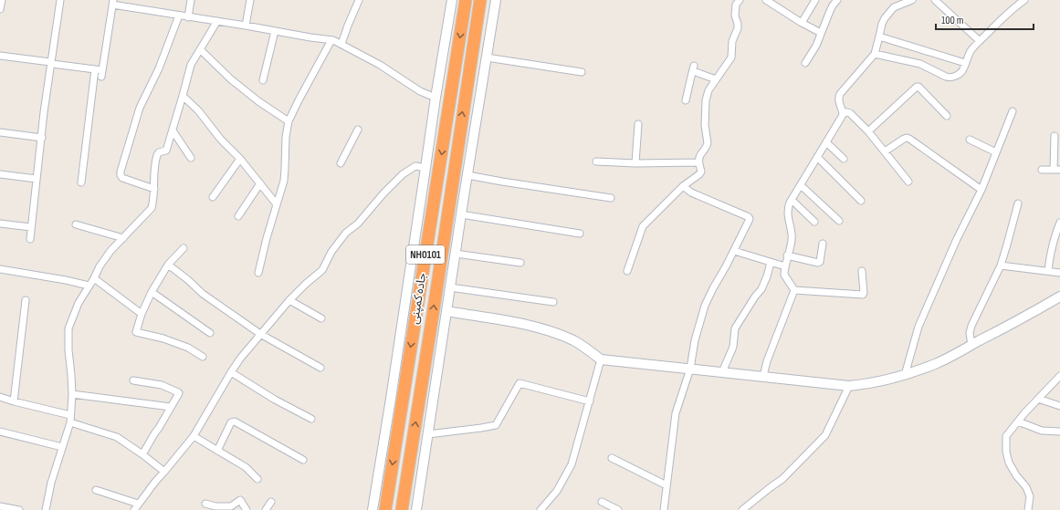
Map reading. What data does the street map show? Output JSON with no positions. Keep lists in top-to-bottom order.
{
  "streets": {
    "highway": ["NH0101", "جاده کمپنی"]
  },
  "scale_bar": "100 m"
}
